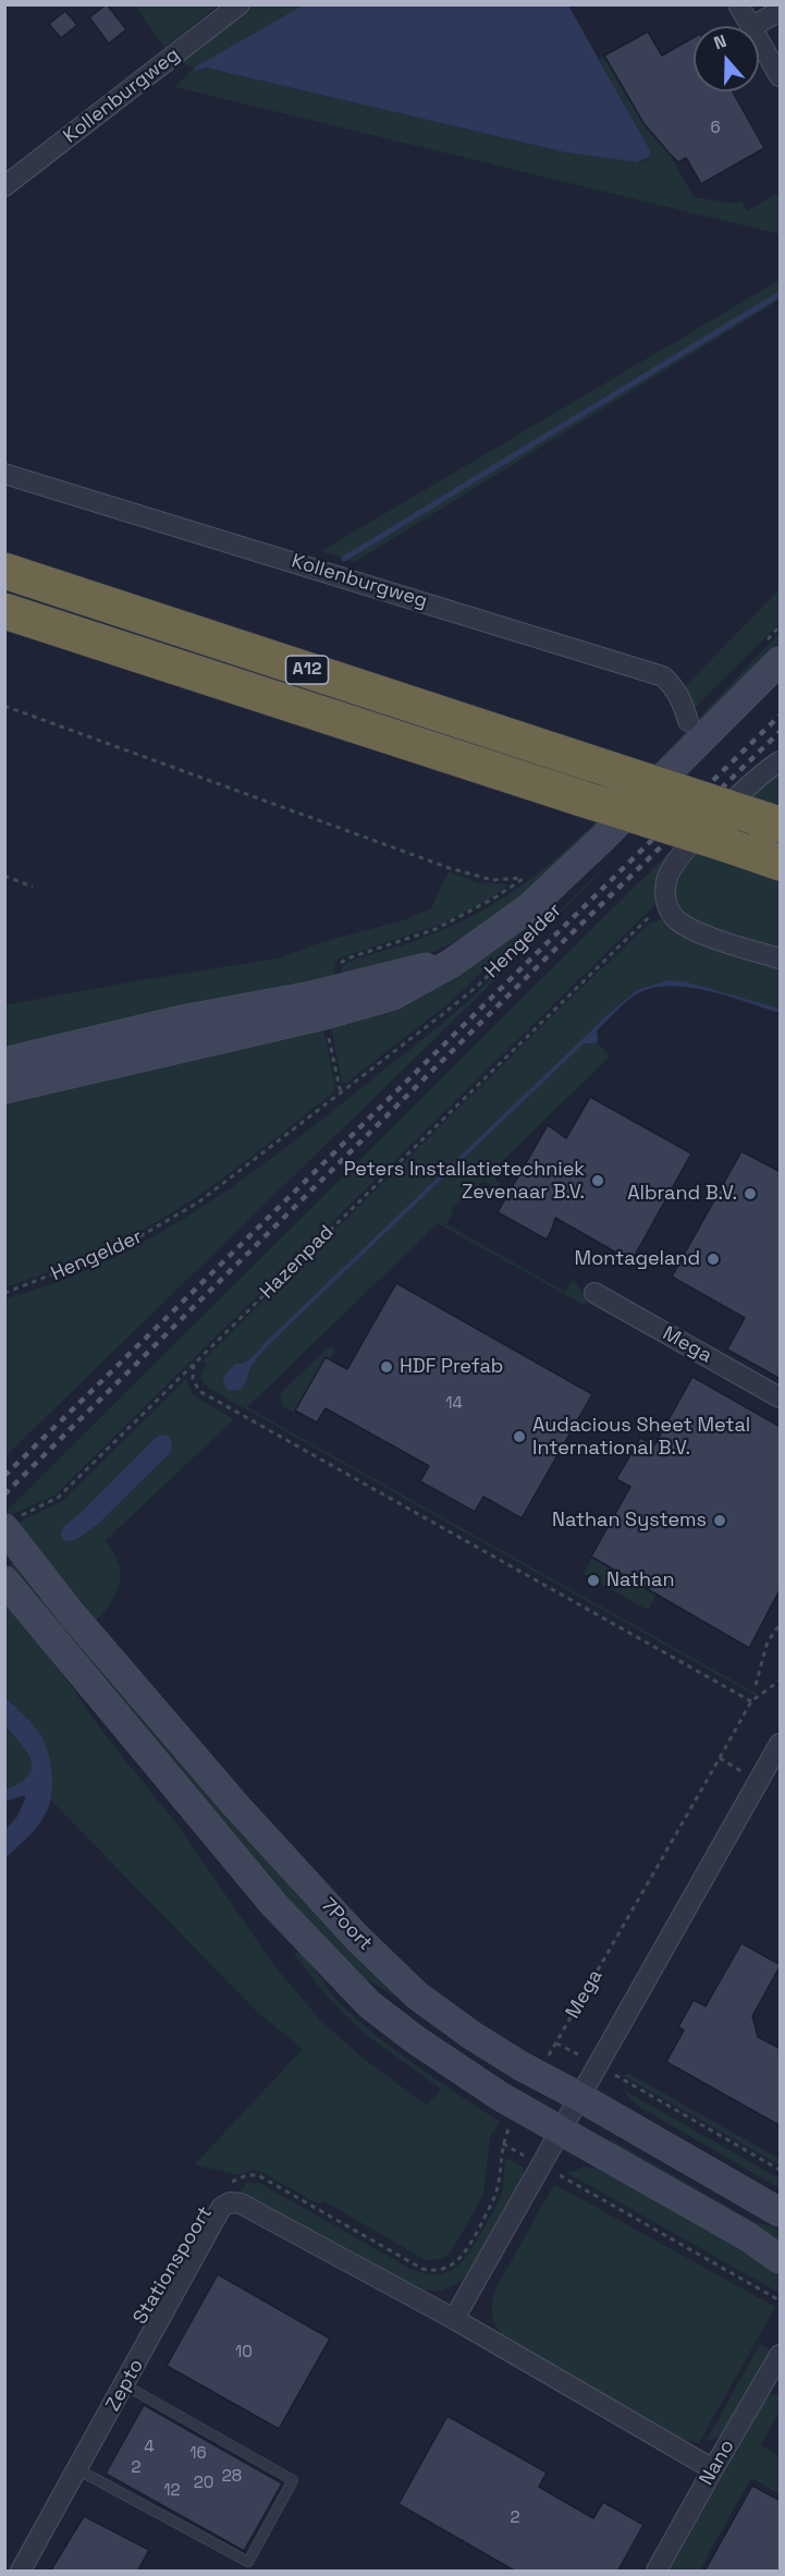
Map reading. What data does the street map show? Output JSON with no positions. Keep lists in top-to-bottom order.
{
  "streets": {
    "highway": ["A12"],
    "street": [
      "Kollenburgweg",
      "Hengelder",
      "Mega",
      "7Poort",
      "Stationspoort",
      "Zepto",
      "Nano"
    ],
    "path": ["Hazenpad"]
  },
  "crossings": [
    ["Hazenpad", "7Poort"],
    ["Mega", "7Poort"],
    ["Stationspoort", "Zepto"],
    ["Stationspoort", "Nano"]
  ],
  "places": [
    "Peters Installatietechniek Zevenaar B.V.",
    "Albrand B.V.",
    "Montageland",
    "HDF Prefab",
    "Audacious Sheet Metal International B.V.",
    "Nathan Systems",
    "Nathan"
  ],
  "house_numbers": [
    "6",
    "14",
    "10",
    "4",
    "16",
    "2",
    "28",
    "20",
    "12",
    "2"
  ],
  "north": "top"
}
